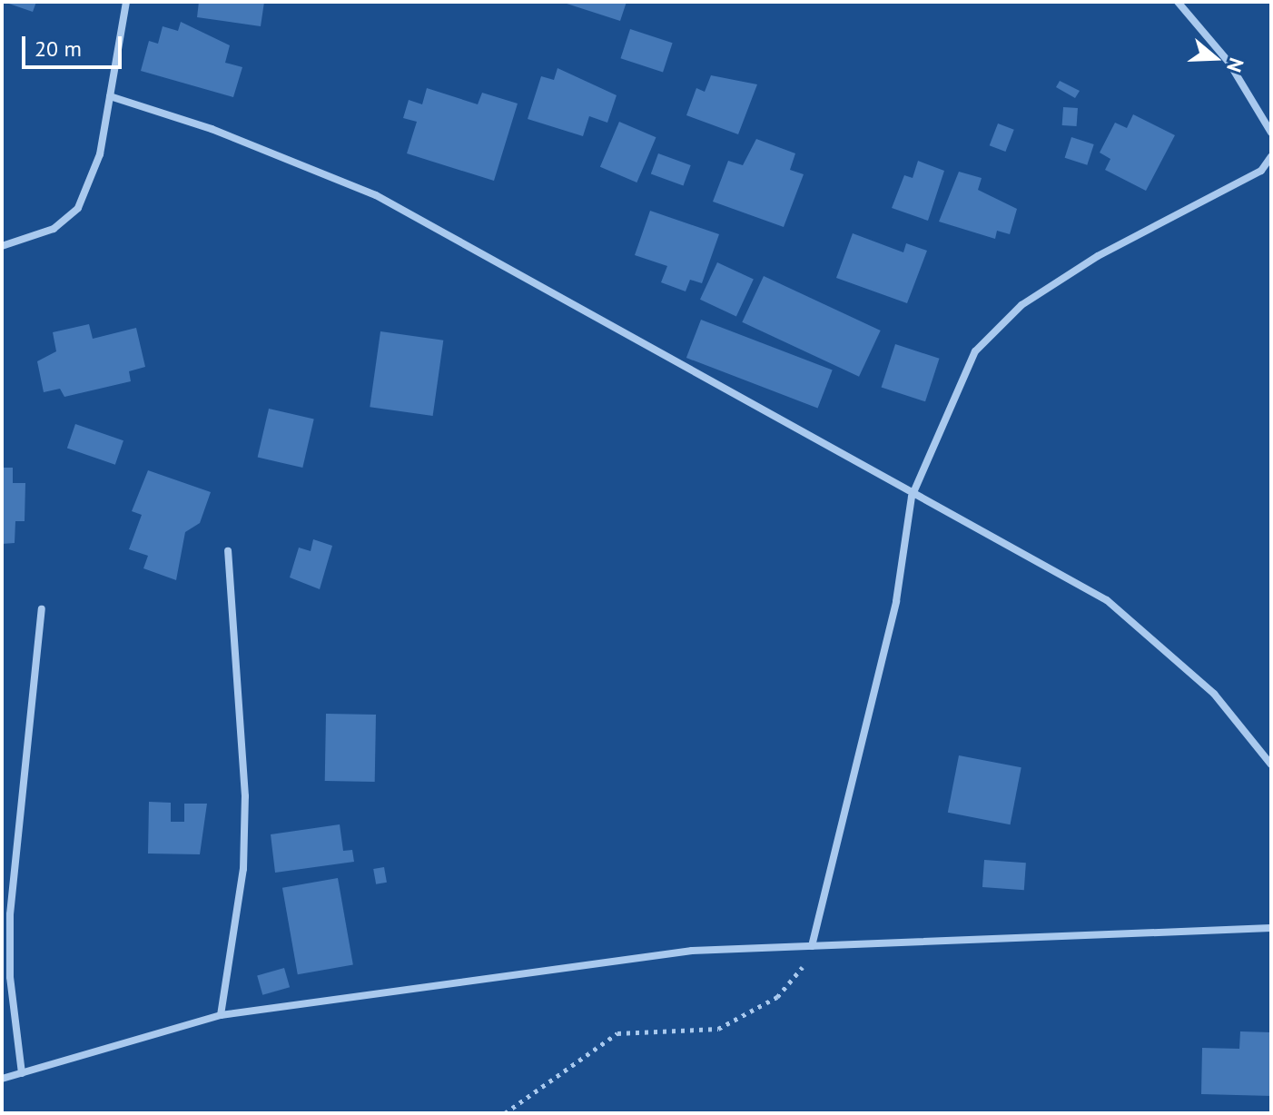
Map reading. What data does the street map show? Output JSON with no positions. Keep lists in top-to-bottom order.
{
  "scale_bar": "20 m",
  "north": "right"
}
